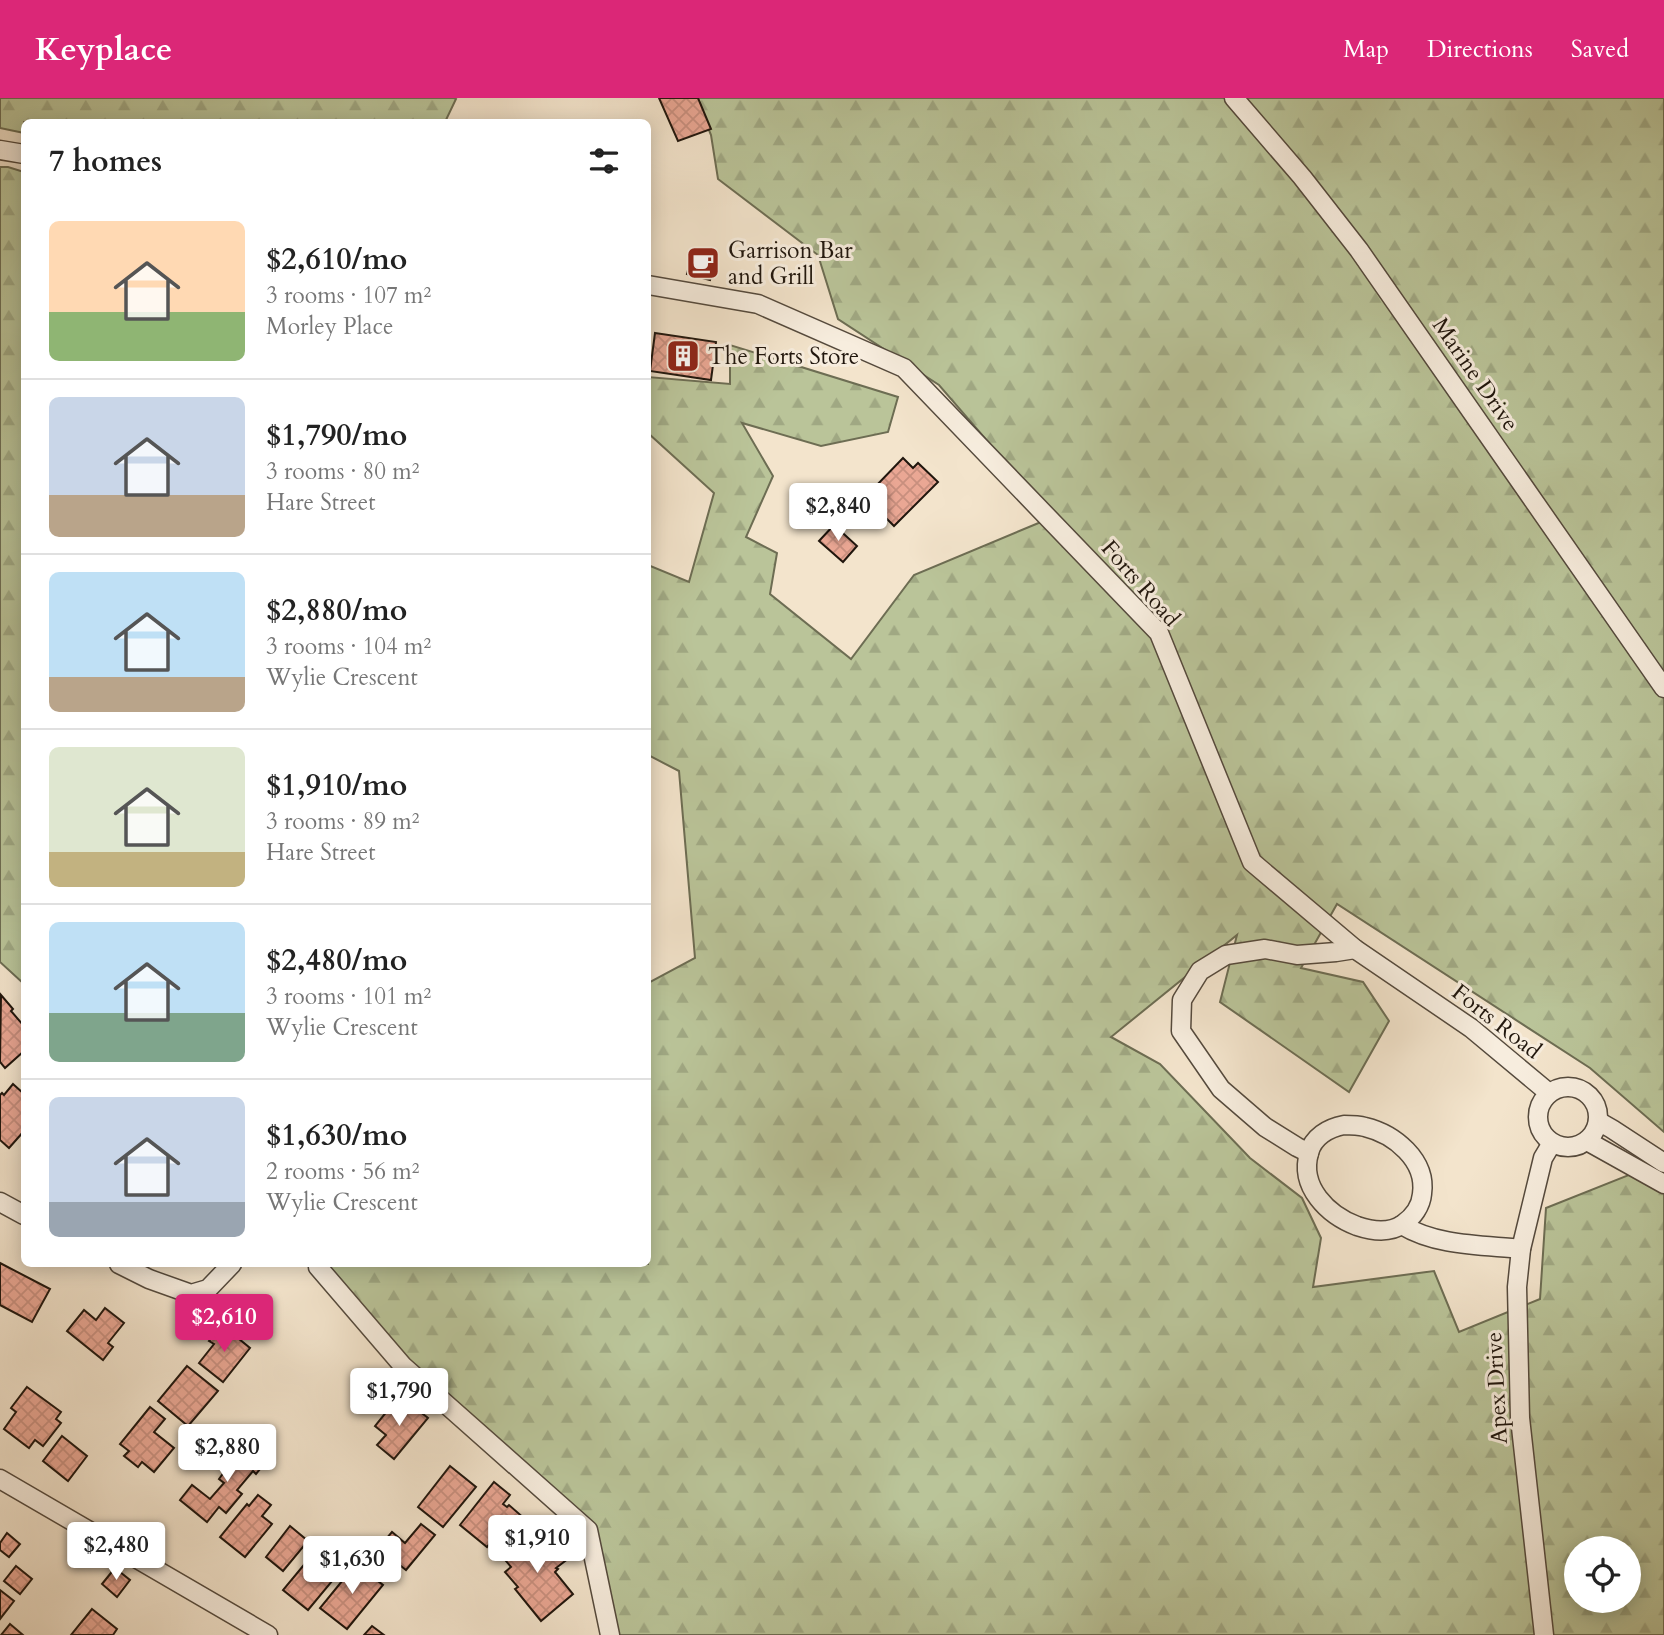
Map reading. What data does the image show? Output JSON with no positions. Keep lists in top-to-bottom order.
{
  "streets": {
    "street": ["Marine Drive", "Forts Road", "Apex Drive"]
  },
  "crossings": [
    ["Forts Road", "Apex Drive"]
  ],
  "places": {
    "cafe": ["Garrison Bar and Grill"],
    "building": ["The Forts Store"]
  },
  "page": {
    "header": "Keyplace",
    "nav": ["Map", "Directions", "Saved"],
    "heading": "7 homes",
    "list": [
      {
        "name": "$2,610/mo",
        "note": "3 rooms · 107 m² · Morley Place"
      },
      {
        "name": "$1,790/mo",
        "note": "3 rooms · 80 m² · Hare Street"
      },
      {
        "name": "$2,880/mo",
        "note": "3 rooms · 104 m² · Wylie Crescent"
      },
      {
        "name": "$1,910/mo",
        "note": "3 rooms · 89 m² · Hare Street"
      },
      {
        "name": "$2,480/mo",
        "note": "3 rooms · 101 m² · Wylie Crescent"
      },
      {
        "name": "$1,630/mo",
        "note": "2 rooms · 56 m² · Wylie Crescent"
      }
    ],
    "price": [
      "$2,840",
      "$2,610",
      "$1,790",
      "$2,880",
      "$1,910",
      "$2,480",
      "$1,630"
    ]
  }
}
